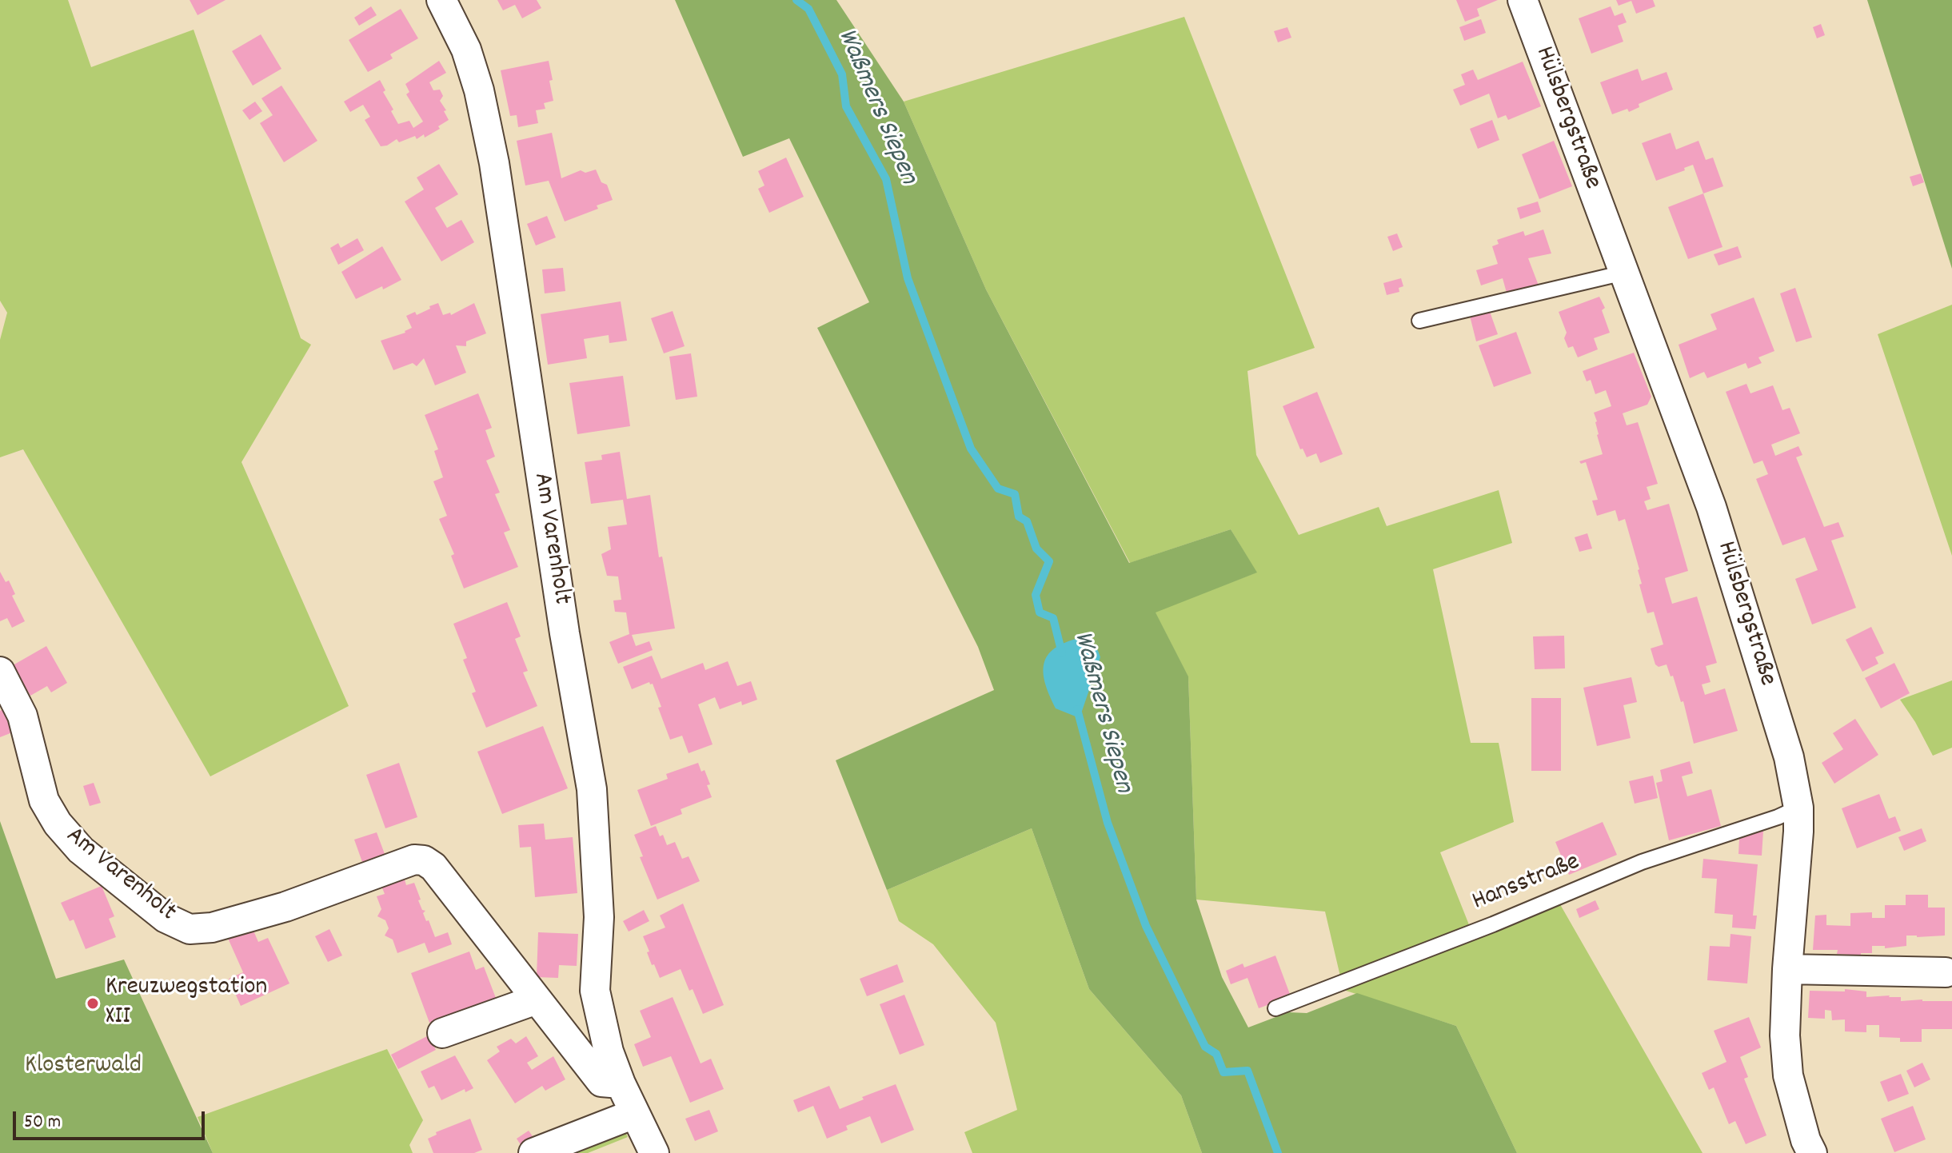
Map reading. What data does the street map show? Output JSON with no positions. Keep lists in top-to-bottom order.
{
  "streets": {
    "street": ["Hülsbergstraße", "Am Varenholt"],
    "lane": ["Hansstraße"]
  },
  "crossings": [
    ["Hülsbergstraße", "Hansstraße"]
  ],
  "water": ["Waßmers Siepen"],
  "parks": ["Klosterwald"],
  "places": ["Kreuzwegstation XII"],
  "scale_bar": "50 m"
}
